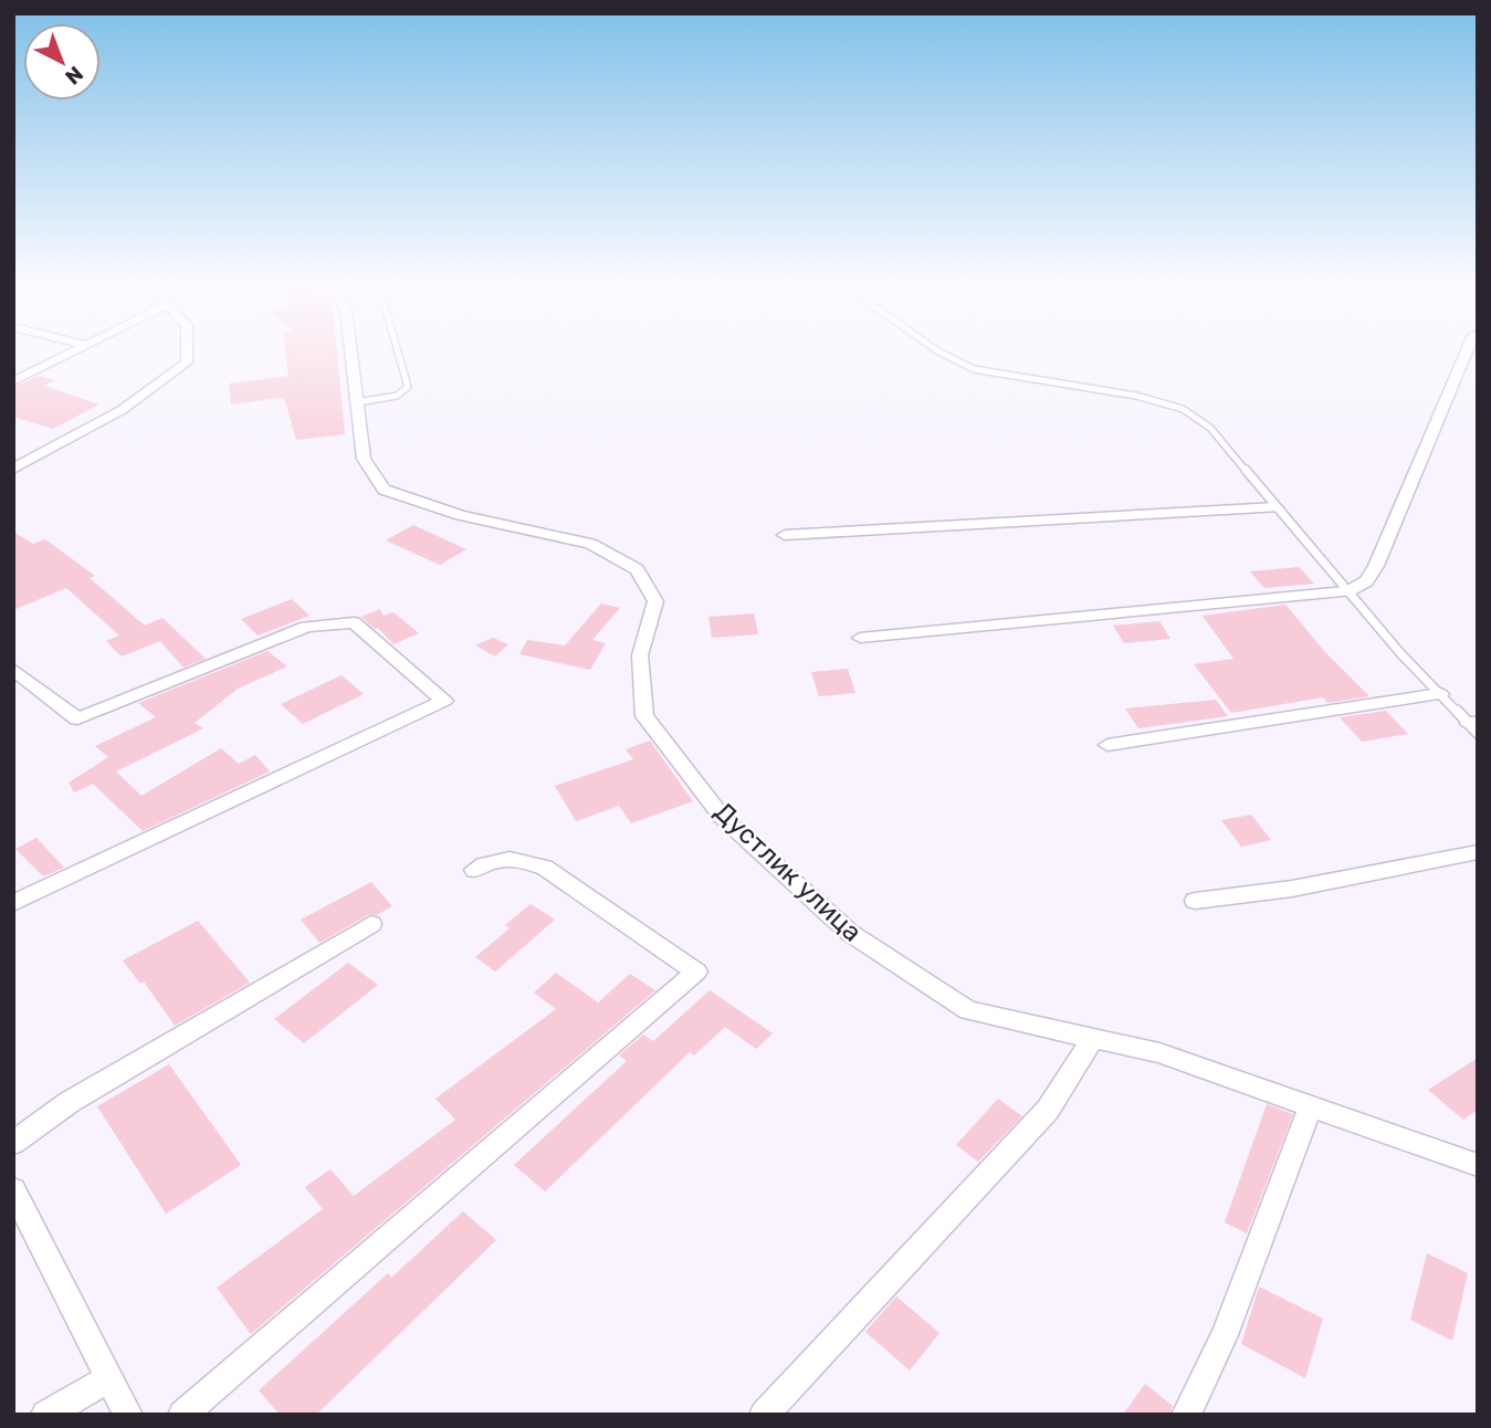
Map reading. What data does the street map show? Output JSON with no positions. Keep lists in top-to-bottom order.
{
  "streets": {
    "street": ["Дустлик улица"]
  },
  "north": "bottom right"
}
